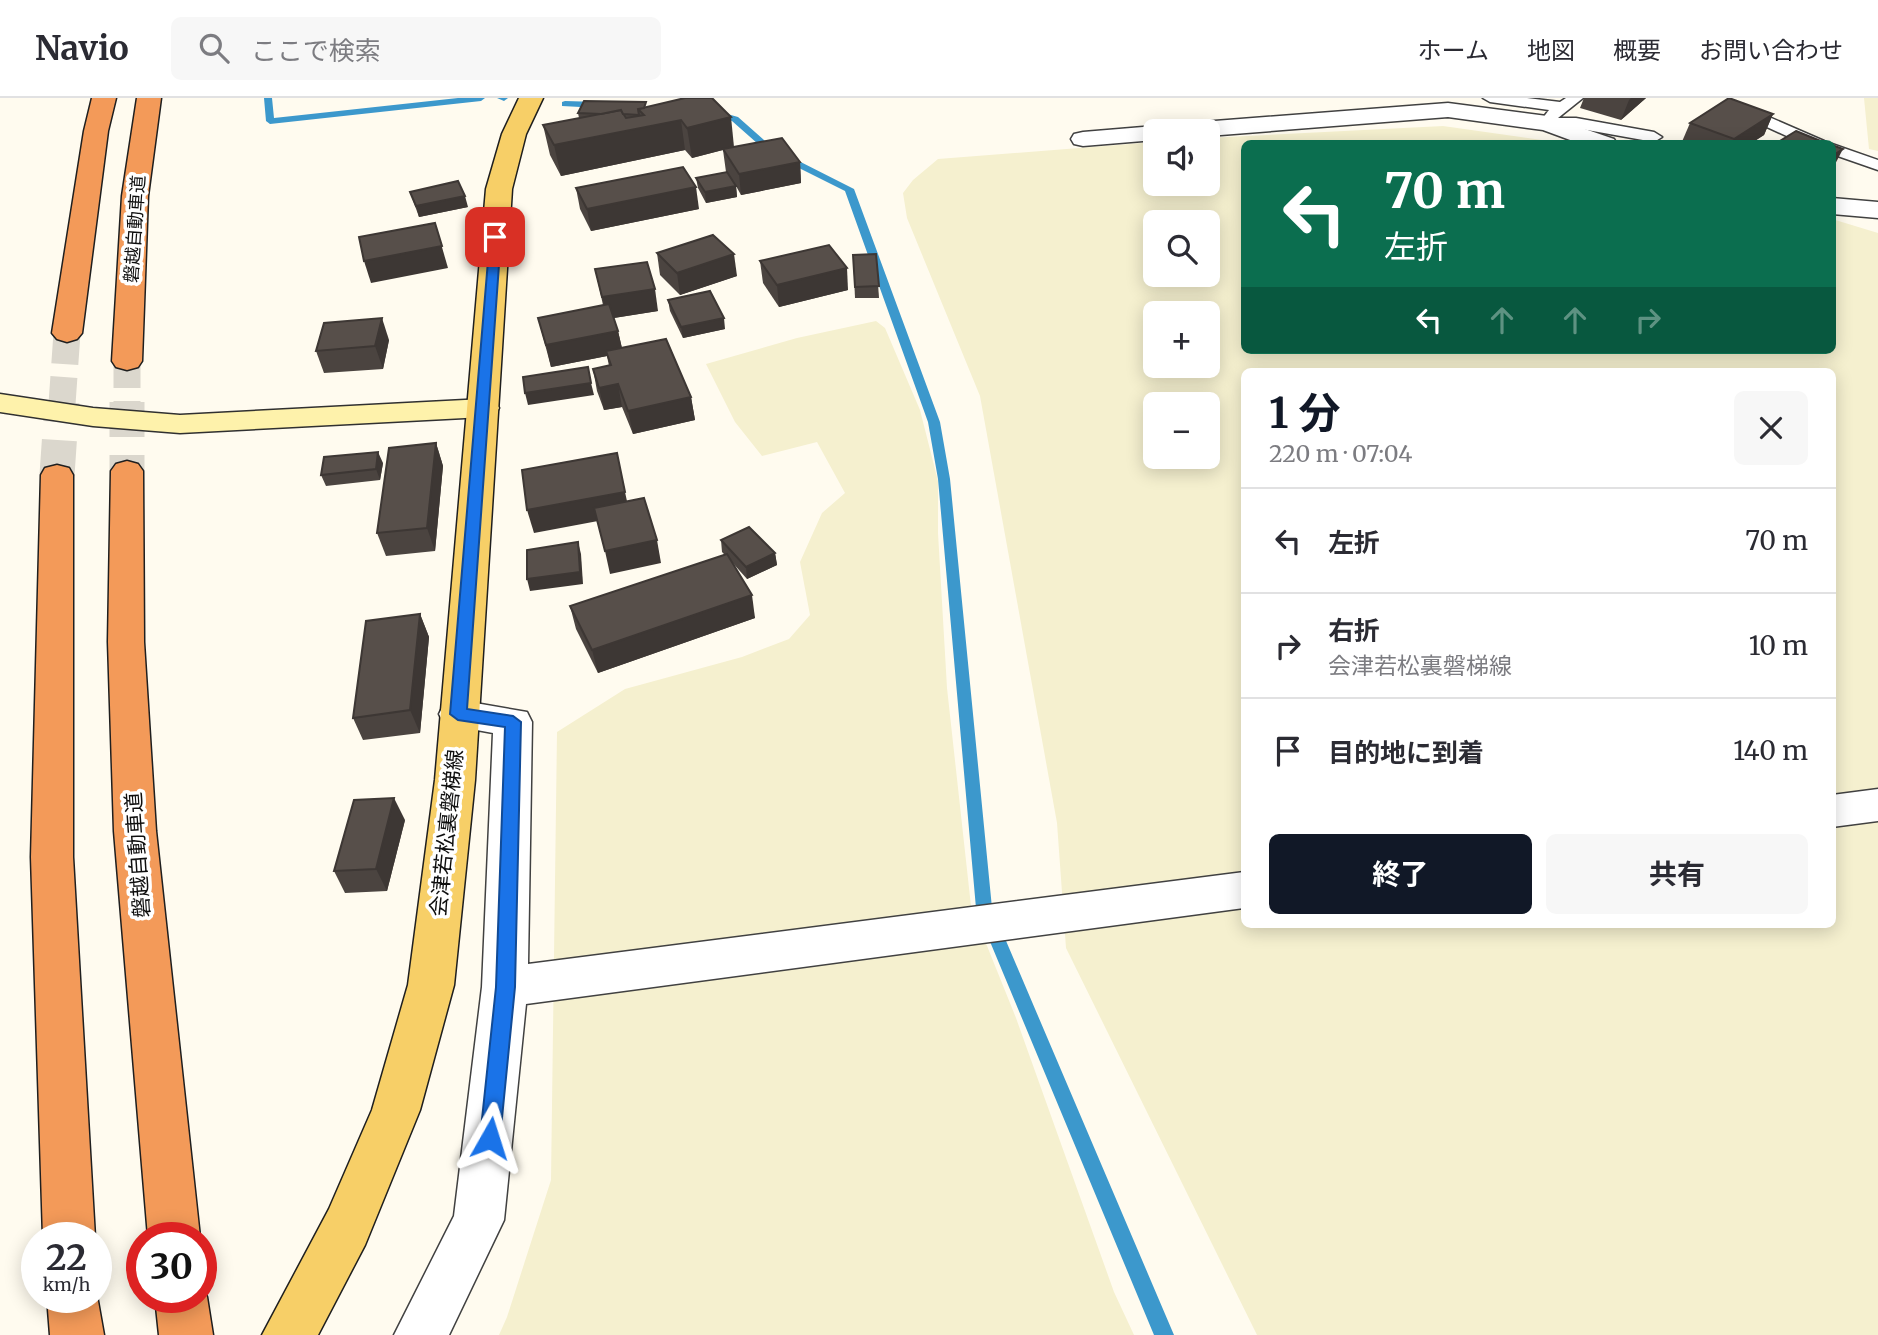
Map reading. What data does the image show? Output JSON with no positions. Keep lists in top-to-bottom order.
{
  "streets": {
    "highway": ["磐越自動車道"],
    "main road": ["会津若松裏磐梯線"]
  },
  "page": {
    "header": "Navio",
    "search": "ここで検索",
    "nav": [
      "ホーム",
      "地図",
      "概要",
      "お問い合わせ"
    ],
    "map_buttons": ["+", "−"],
    "turn": ["70 m", "左折"],
    "heading": ["1 分", "220 m · 07:04"],
    "list": [
      {
        "name": "左折",
        "value": "70 m"
      },
      {
        "name": "右折",
        "note": "会津若松裏磐梯線",
        "value": "10 m"
      },
      {
        "name": "目的地に到着",
        "value": "140 m"
      }
    ],
    "buttons": ["終了", "共有"],
    "speed": "22 km/h",
    "limit": "30"
  }
}
